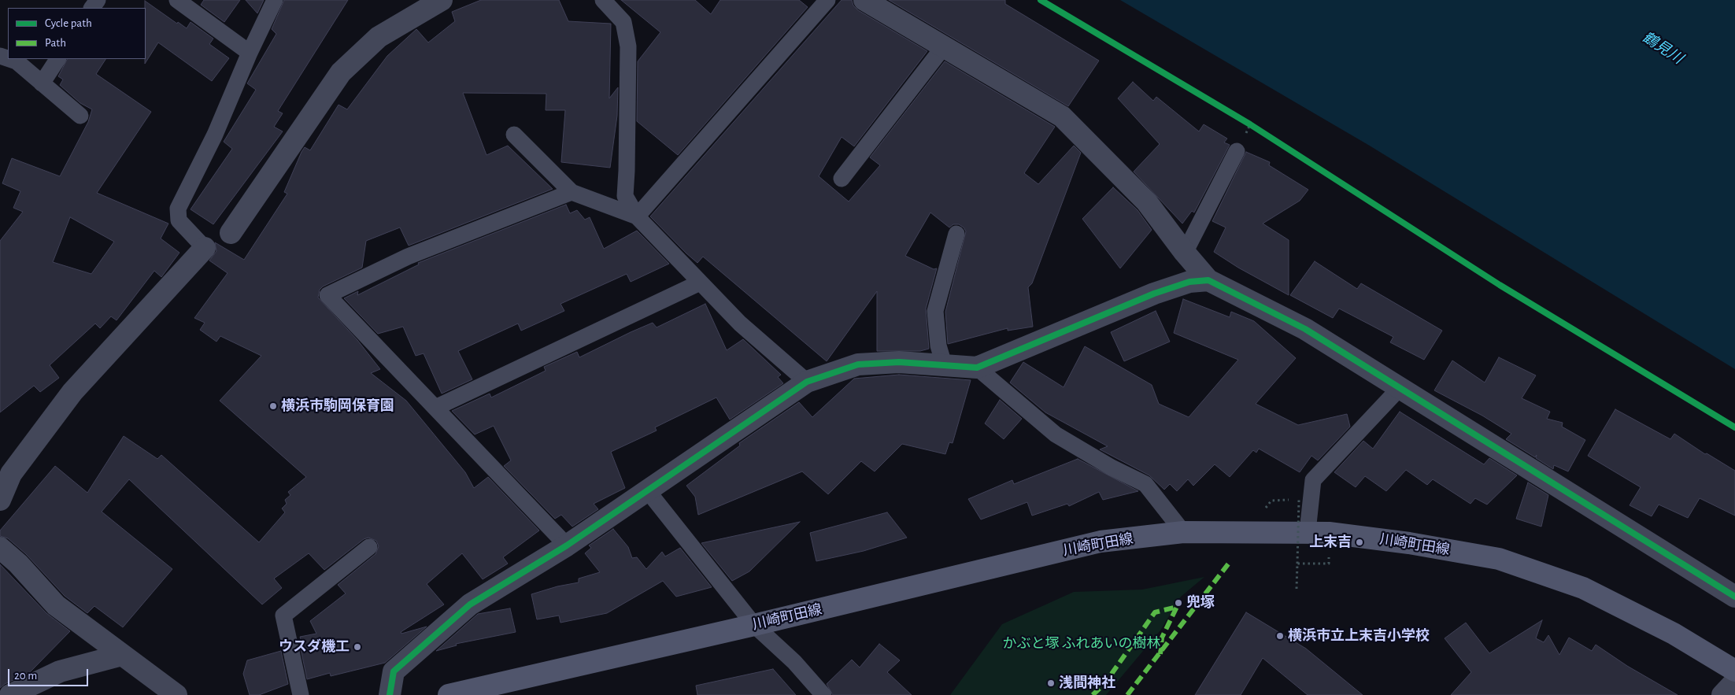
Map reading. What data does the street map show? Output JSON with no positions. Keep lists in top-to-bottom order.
{
  "streets": {
    "main road": ["川崎町田線"]
  },
  "water": ["鶴見川"],
  "parks": ["かぶと塚 ふれあいの樹林"],
  "places": [
    "横浜市駒岡保育園",
    "上末吉",
    "兜塚",
    "横浜市立上末吉小学校",
    "ウスダ機工",
    "浅間神社"
  ],
  "legend": ["Cycle path", "Path"],
  "scale_bar": "20 m"
}
